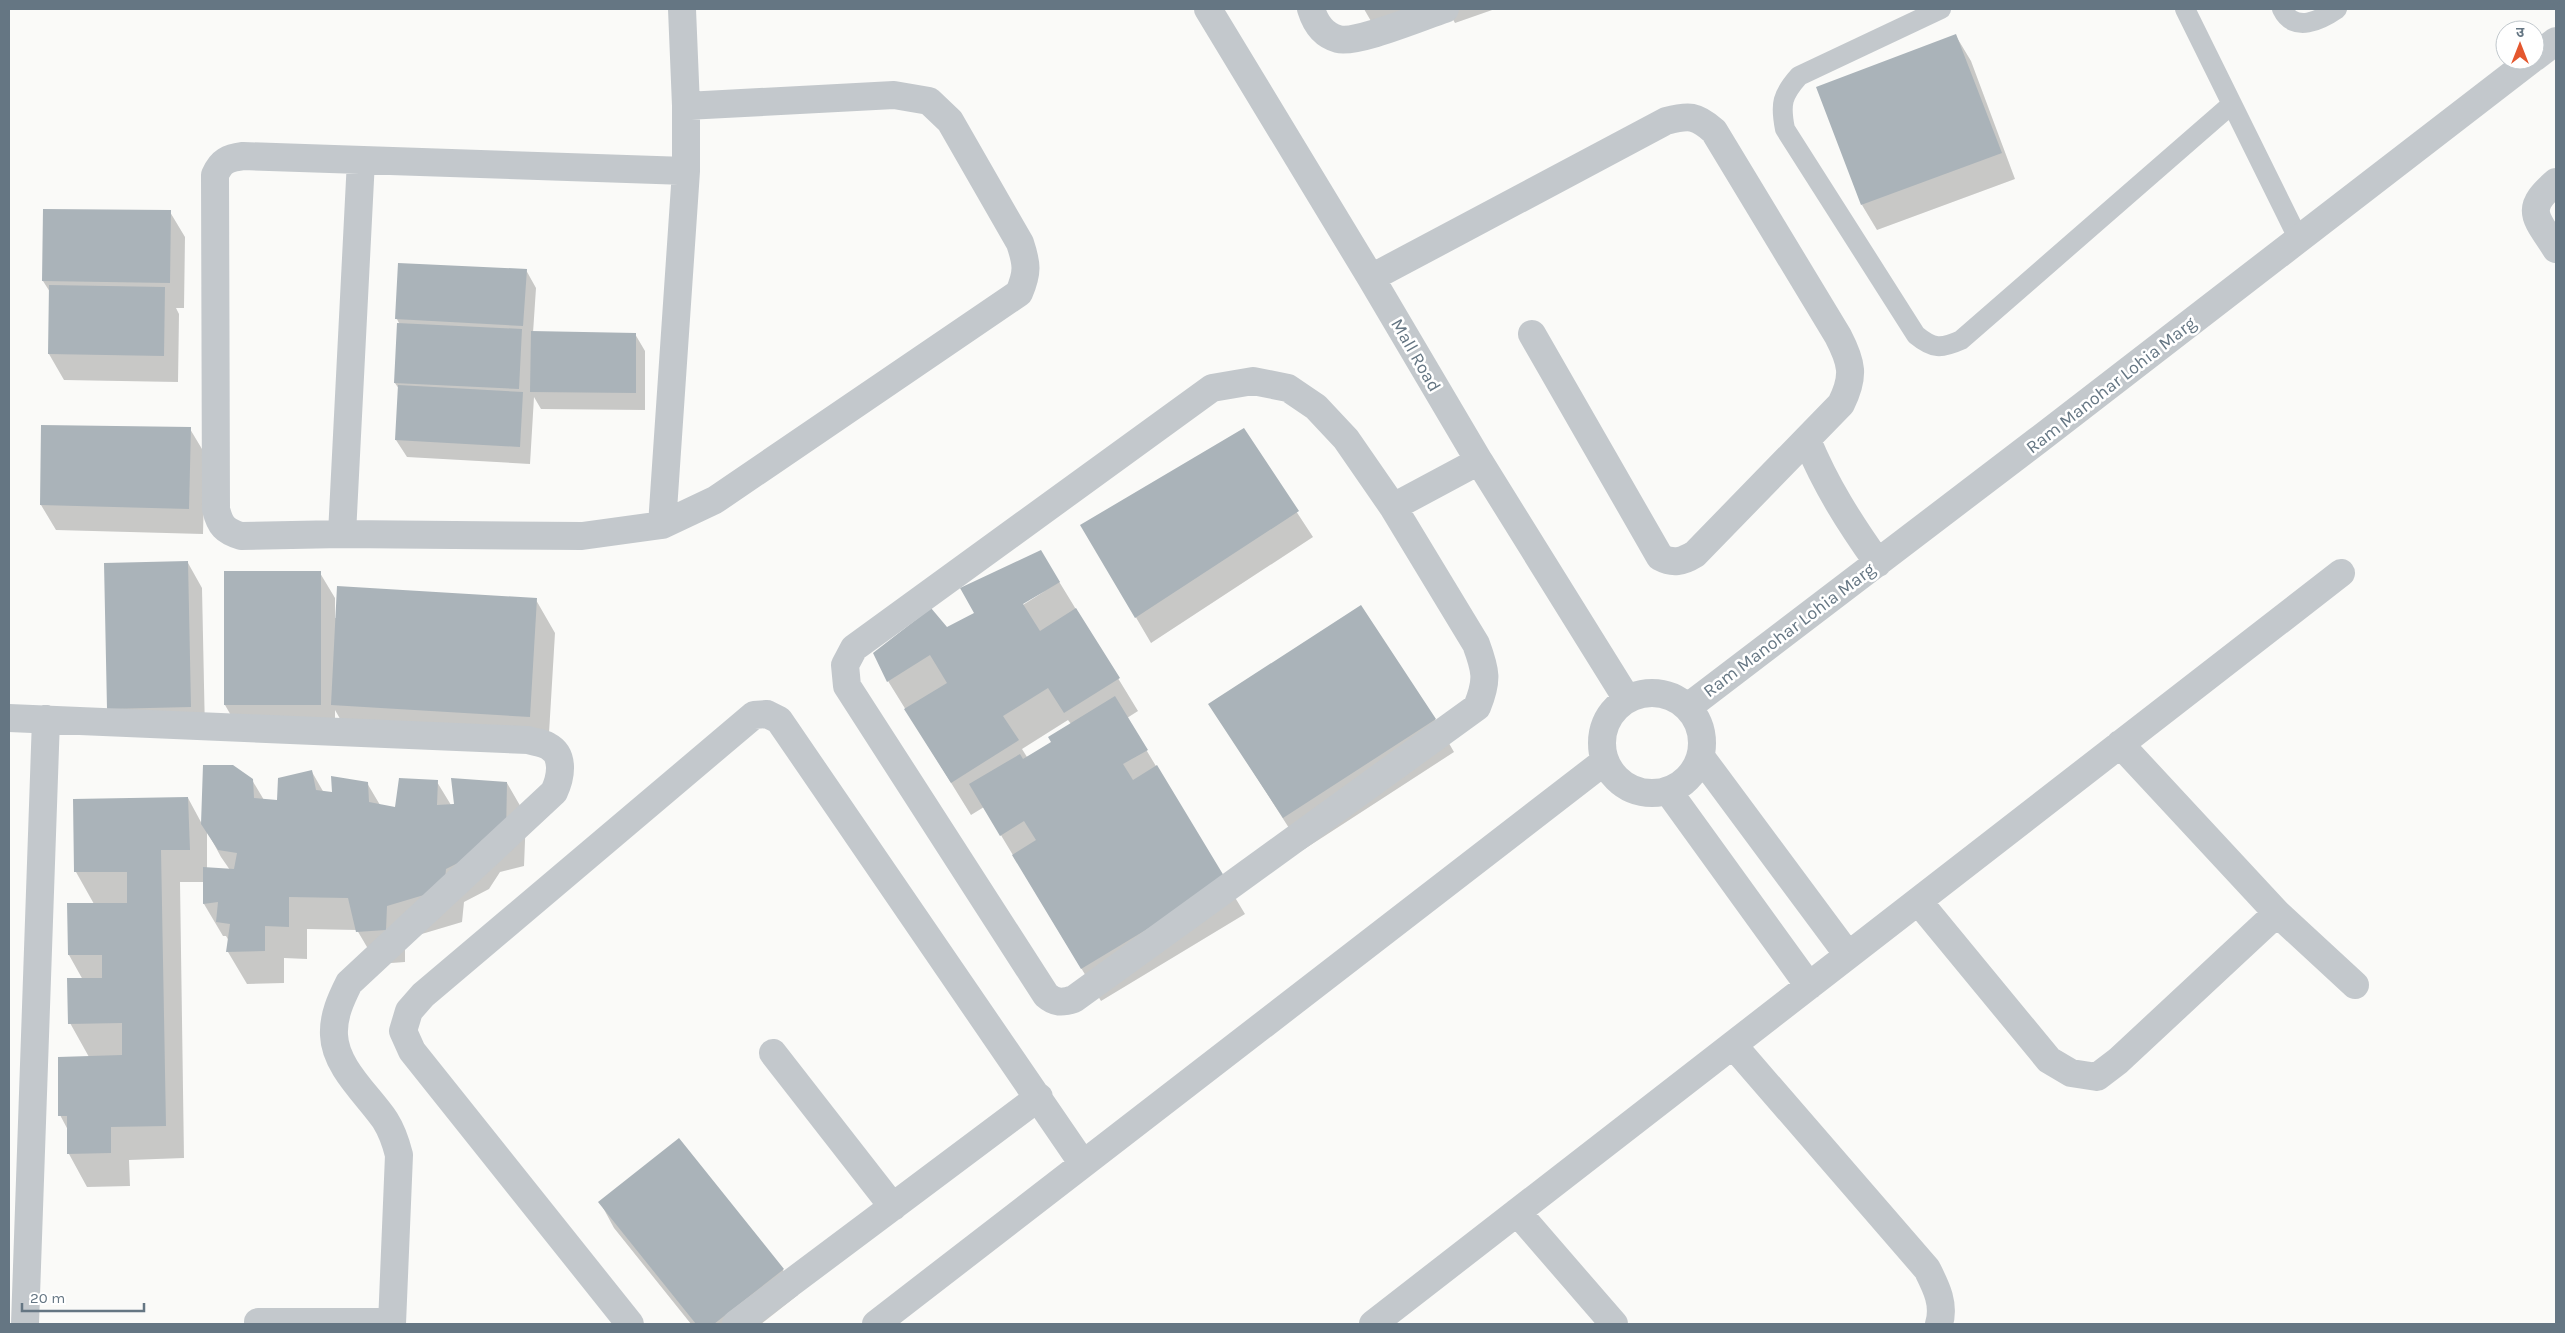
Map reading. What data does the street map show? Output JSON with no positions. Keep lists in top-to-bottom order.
{
  "streets": {
    "street": ["Mall Road", "Ram Manohar Lohia Marg"]
  },
  "crossings": [
    ["Mall Road", "Ram Manohar Lohia Marg"]
  ],
  "scale_bar": "20 m",
  "north": "top"
}
